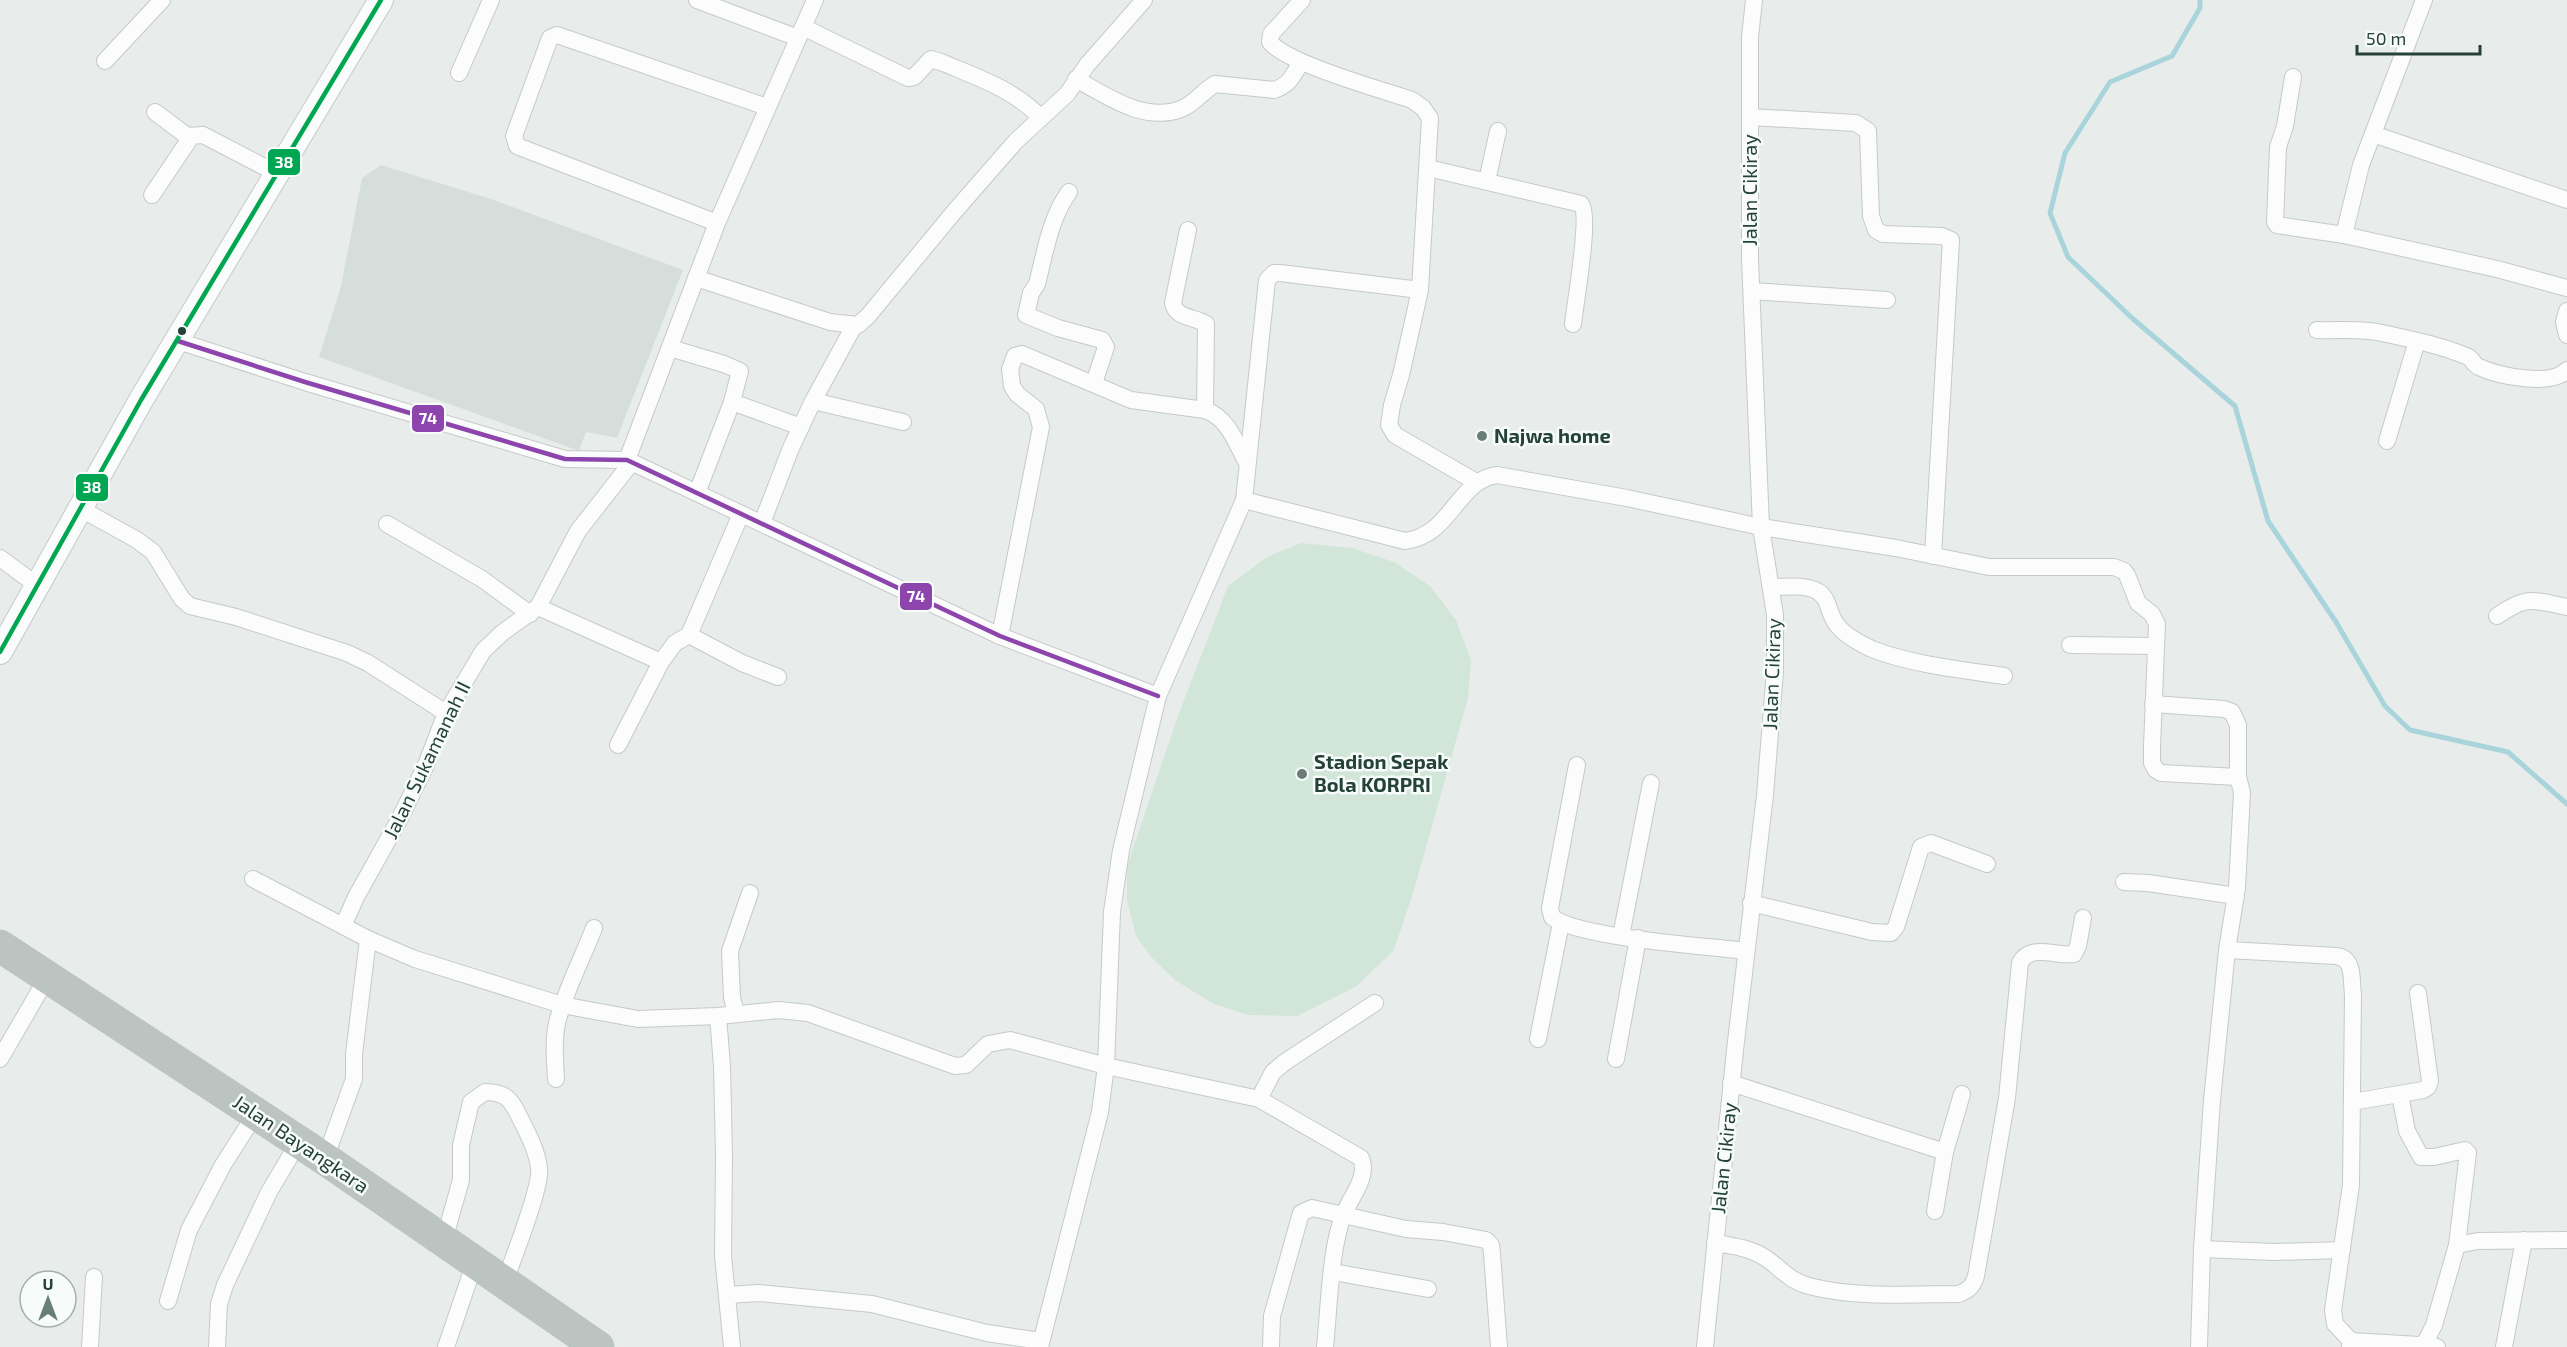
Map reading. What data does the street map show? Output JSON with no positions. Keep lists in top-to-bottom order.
{
  "streets": {
    "highway": ["Jalan Bayangkara"],
    "street": ["Jalan Cikiray", "Jalan Sukamanah II"]
  },
  "places": ["Najwa home", "Stadion Sepak Bola KORPRI"],
  "lines": ["transit line 38", "transit line 74"],
  "scale_bar": "50 m",
  "north": "top"
}
